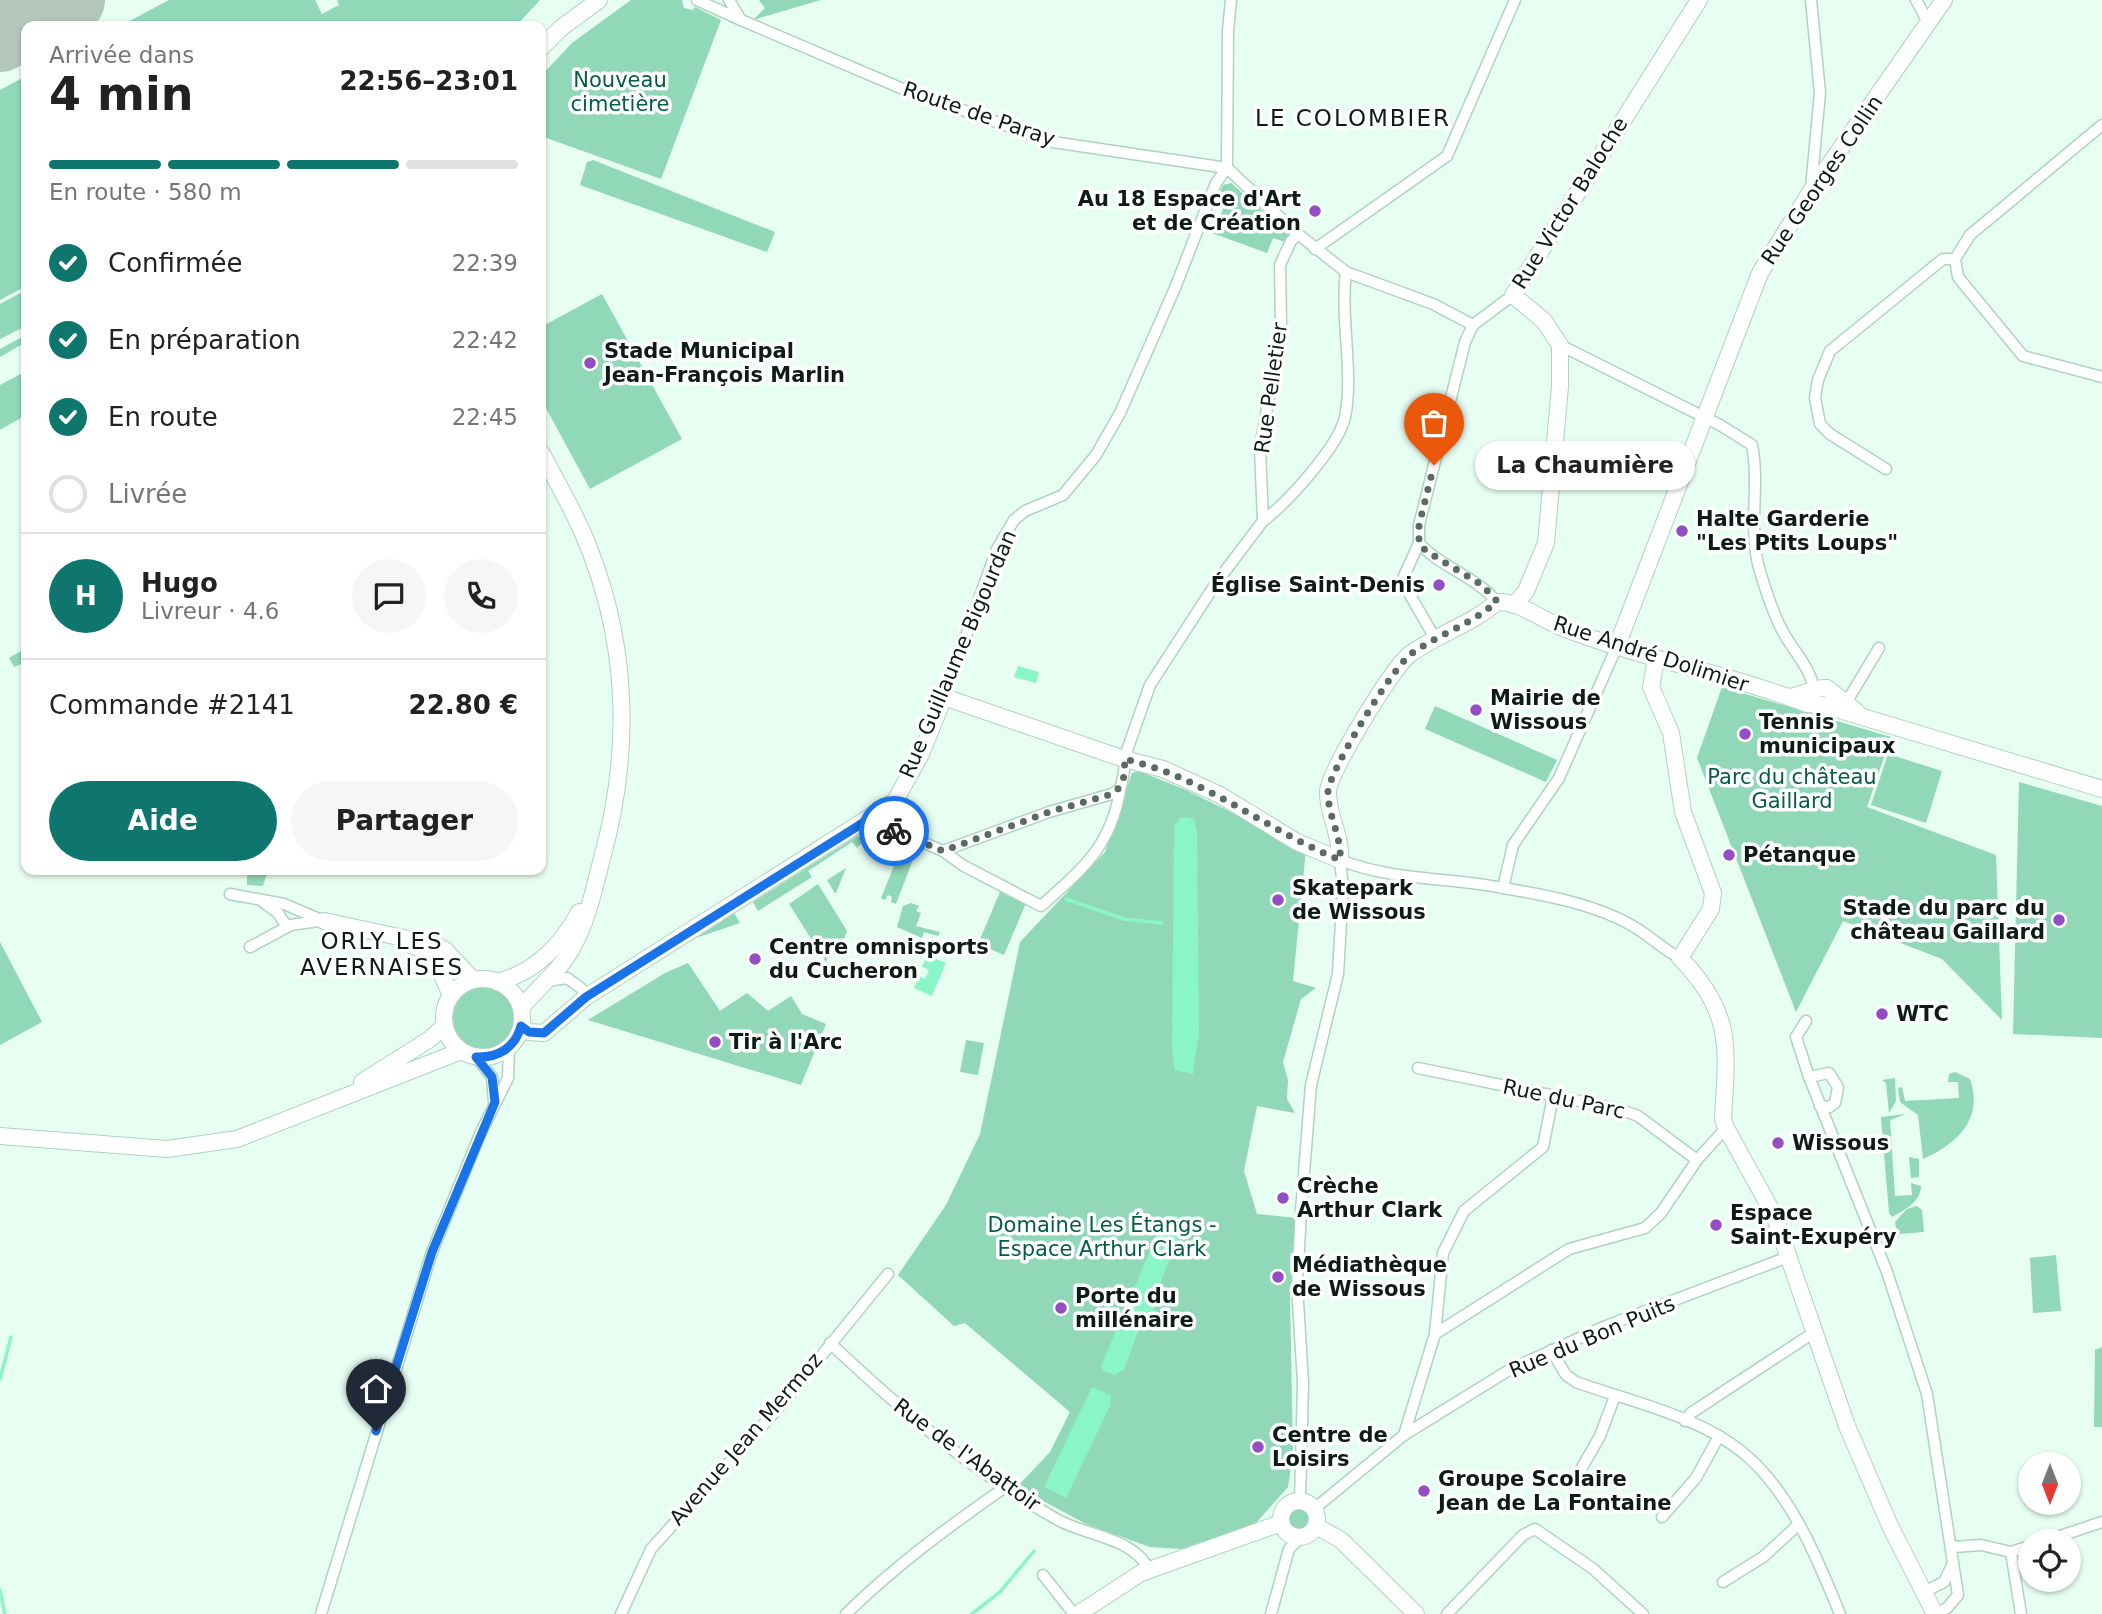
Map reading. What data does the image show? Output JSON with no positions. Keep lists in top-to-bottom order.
{
  "streets": {
    "street": [
      "Route de Paray",
      "Rue Georges Collin",
      "Rue Victor Baloche",
      "Rue Pelletier",
      "Rue Guillaume Bigourdan",
      "Rue André Dolimier",
      "Rue du Parc",
      "Rue du Bon Puits",
      "Avenue Jean Mermoz",
      "Rue de l'Abattoir"
    ]
  },
  "crossings": [
    ["Route de Paray", "Rue Guillaume Bigourdan"],
    ["Rue Georges Collin", "Rue André Dolimier"],
    ["Avenue Jean Mermoz", "Rue de l'Abattoir"]
  ],
  "districts": ["LE COLOMBIER", "ORLY LES AVERNAISES"],
  "parks": ["Nouveau cimetière", "Parc du château Gaillard", "Domaine Les Étangs - Espace Arthur Clark"],
  "places": [
    "Au 18 Espace d'Art et de Création",
    "Stade Municipal Jean-François Marlin",
    "La Chaumière",
    "Halte Garderie \"Les Ptits Loups\"",
    "Église Saint-Denis",
    "Mairie de Wissous",
    "Tennis municipaux",
    "Pétanque",
    "Skatepark de Wissous",
    "Stade du parc du château Gaillard",
    "Centre omnisports du Cucheron",
    "WTC",
    "Tir à l'Arc",
    "Wissous",
    "Crèche Arthur Clark",
    "Espace Saint-Exupéry",
    "Médiathèque de Wissous",
    "Porte du millénaire",
    "Centre de Loisirs",
    "Groupe Scolaire Jean de La Fontaine"
  ],
  "north": "bottom",
  "page": {
    "heading": ["4 min", "Arrivée dans", "22:56–23:01"],
    "panel": [
      "Hugo",
      "Livreur · 4.6",
      "Commande #2141",
      "22.80 €"
    ],
    "bar": "En route · 580 m",
    "list": [
      ["Confirmée", "22:39"],
      ["En préparation", "22:42"],
      ["En route", "22:45"],
      "Livrée"
    ],
    "bubble": "La Chaumière",
    "round": "H",
    "buttons": ["Aide", "Partager"]
  }
}
